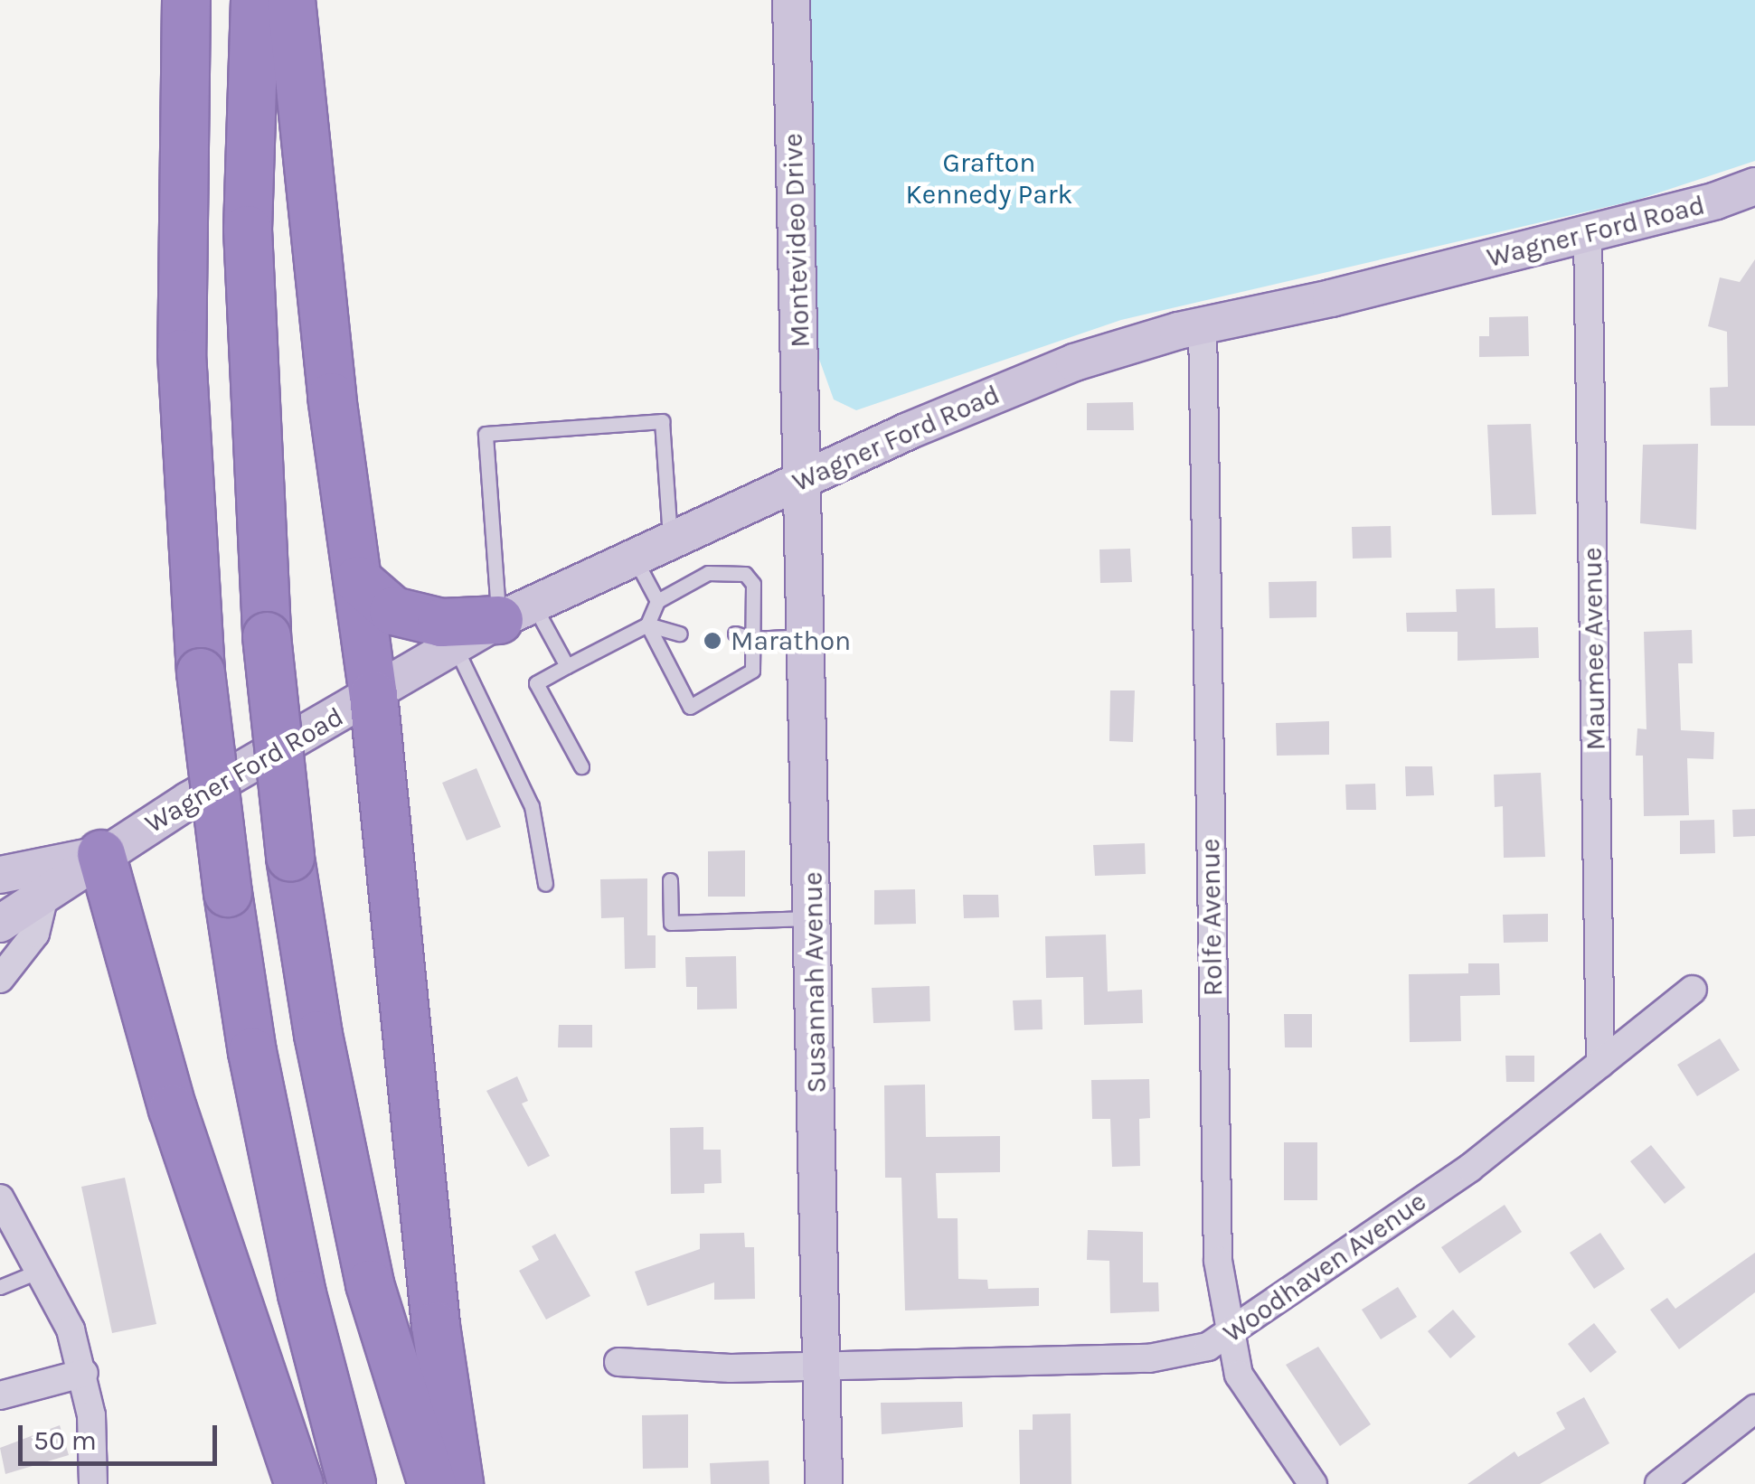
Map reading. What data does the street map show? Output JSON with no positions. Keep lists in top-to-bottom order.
{
  "streets": {
    "main road": ["Wagner Ford Road", "Montevideo Drive", "Susannah Avenue"],
    "street": ["Maumee Avenue", "Rolfe Avenue", "Woodhaven Avenue"]
  },
  "crossings": [
    ["Wagner Ford Road", "Montevideo Drive"],
    ["Wagner Ford Road", "Maumee Avenue"],
    ["Wagner Ford Road", "Rolfe Avenue"],
    ["Wagner Ford Road", "Susannah Avenue"],
    ["Montevideo Drive", "Susannah Avenue"],
    ["Maumee Avenue", "Woodhaven Avenue"],
    ["Rolfe Avenue", "Woodhaven Avenue"],
    ["Susannah Avenue", "Woodhaven Avenue"]
  ],
  "parks": ["Grafton Kennedy Park"],
  "places": ["Marathon"],
  "scale_bar": "50 m"
}
